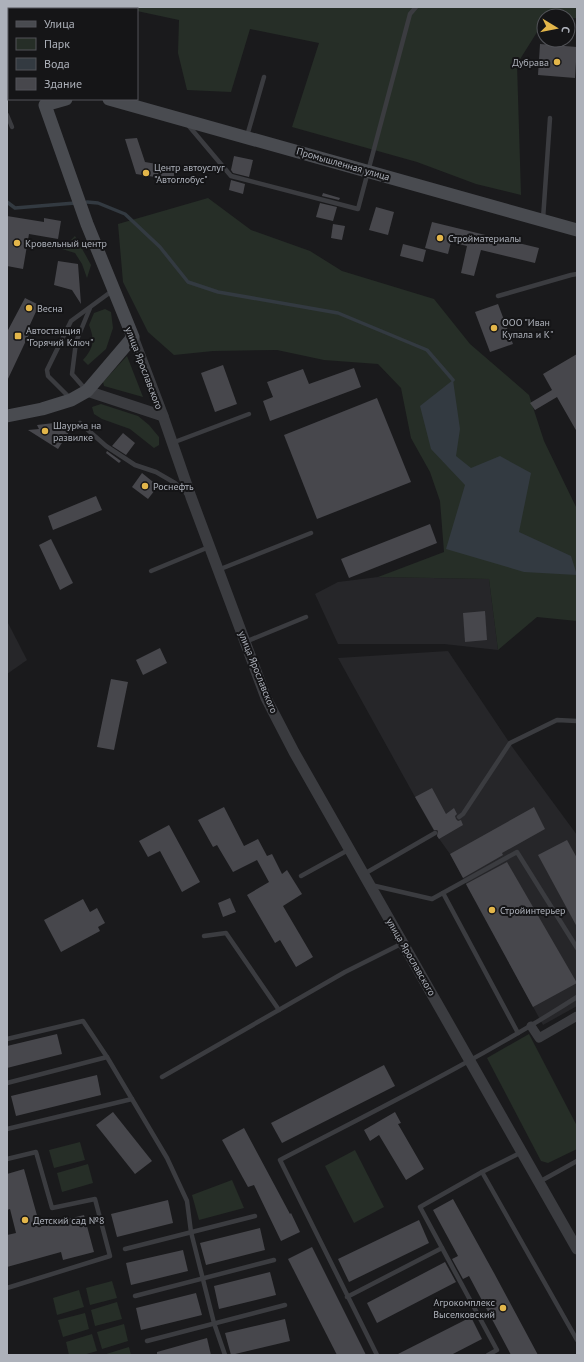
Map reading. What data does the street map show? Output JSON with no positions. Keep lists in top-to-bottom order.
{
  "streets": {
    "main road": ["Промышленная улица", "улица Ярославского"]
  },
  "places": {
    "other": [
      "Дубрава",
      "Центр автоуслуг \"Автоглобус\"",
      "Стройматериалы",
      "Кровельный центр",
      "Весна",
      "ООО \"Иван Купала и К\"",
      "Шаурма на развилке",
      "Роснефть",
      "Стройинтерьер",
      "Детский сад №8",
      "Агрокомплекс Выселковский"
    ],
    "transit": ["Автостанция \"Горячий Ключ\""]
  },
  "legend": [
    "Улица",
    "Парк",
    "Вода",
    "Здание"
  ],
  "north": "right"
}
